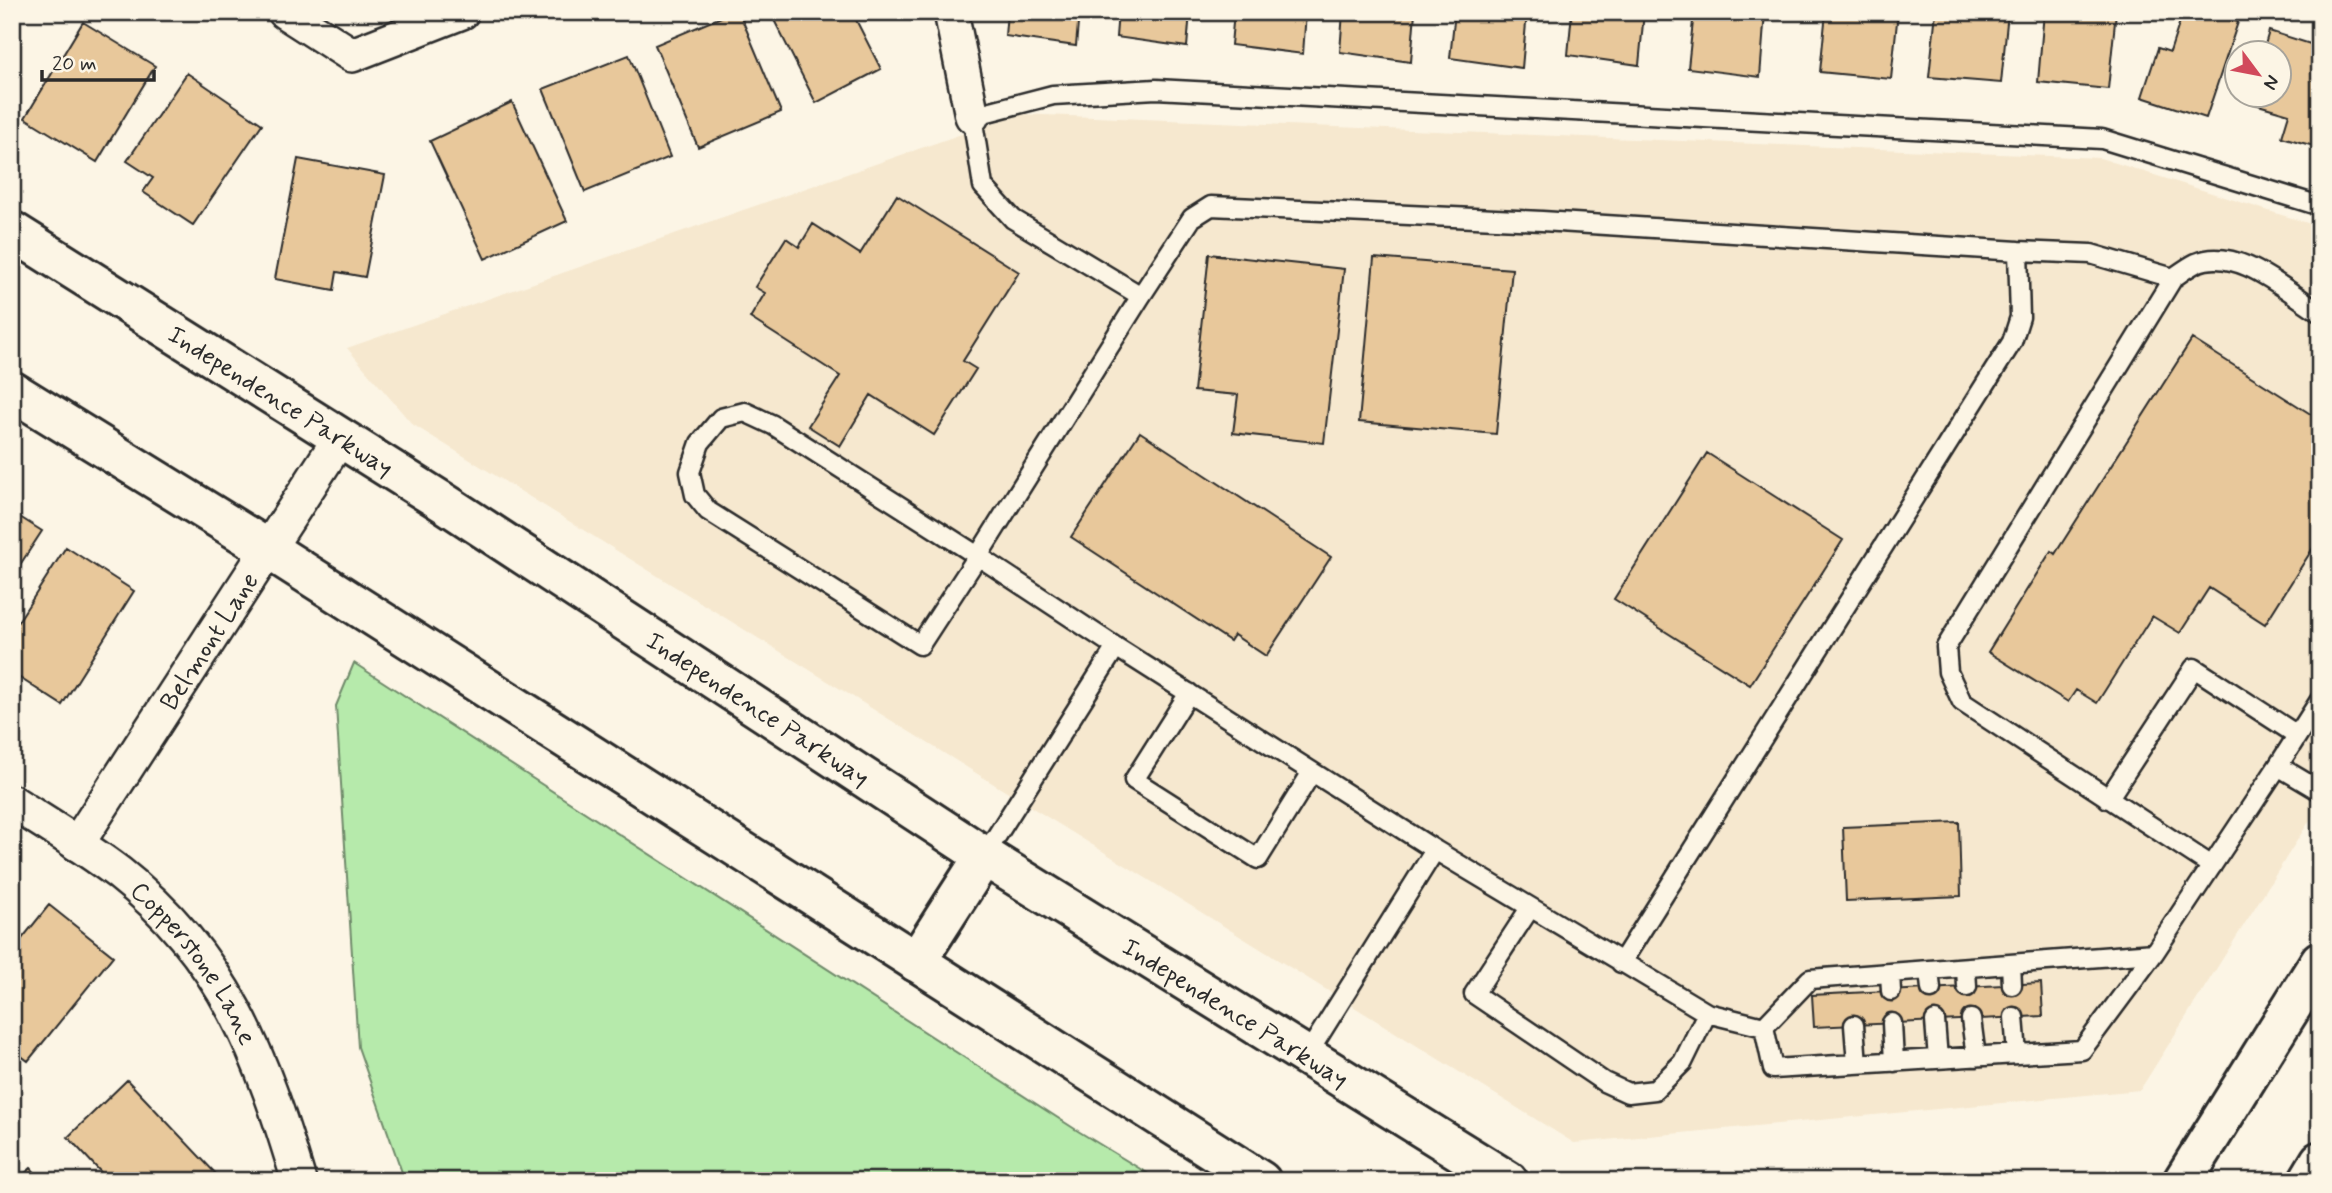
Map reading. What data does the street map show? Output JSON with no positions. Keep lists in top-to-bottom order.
{
  "streets": {
    "main road": ["Independence Parkway"],
    "street": ["Belmont Lane", "Copperstone Lane"]
  },
  "crossings": [
    ["Independence Parkway", "Belmont Lane"],
    ["Belmont Lane", "Copperstone Lane"]
  ],
  "scale_bar": "20 m",
  "north": "bottom right"
}
